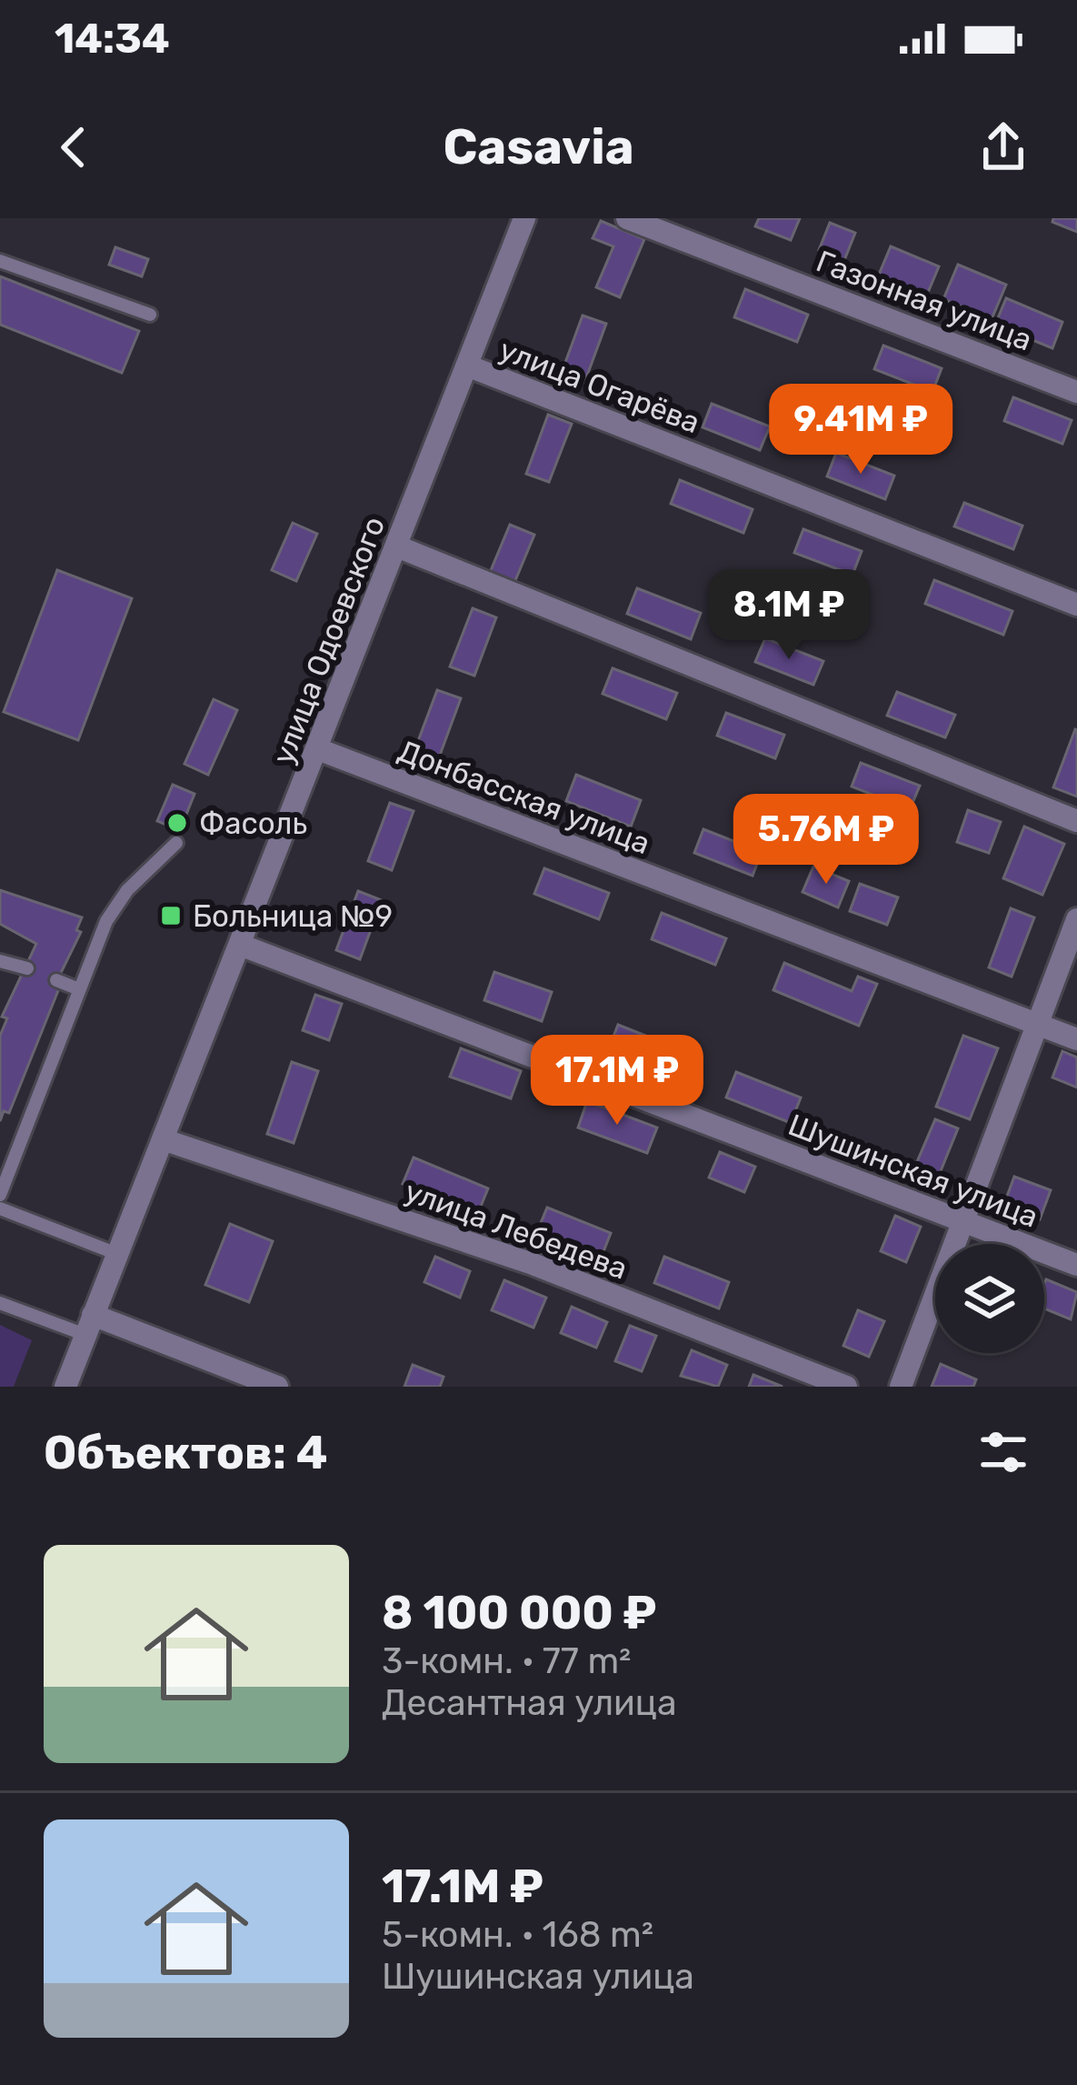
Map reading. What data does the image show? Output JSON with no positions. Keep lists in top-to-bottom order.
{
  "streets": {
    "street": [
      "Газонная улица",
      "улица Огарёва",
      "улица Одоевского",
      "Донбасская улица",
      "Шушинская улица",
      "улица Лебедева"
    ]
  },
  "crossings": [
    ["улица Огарёва", "улица Одоевского"],
    ["улица Одоевского", "Донбасская улица"],
    ["улица Одоевского", "Шушинская улица"],
    ["улица Одоевского", "улица Лебедева"]
  ],
  "places": {
    "other": ["Фасоль"],
    "transit": ["Больница №9"]
  },
  "page": {
    "status": "14:34",
    "header": "Casavia",
    "price": [
      "9.41M ₽",
      "8.1M ₽",
      "5.76M ₽",
      "17.1M ₽"
    ],
    "heading": "Объектов: 4",
    "list": [
      {
        "name": "8 100 000 ₽",
        "note": "3-комн. · 77 m² · Десантная улица"
      },
      {
        "name": "17.1M ₽",
        "note": "5-комн. · 168 m² · Шушинская улица"
      }
    ]
  }
}
